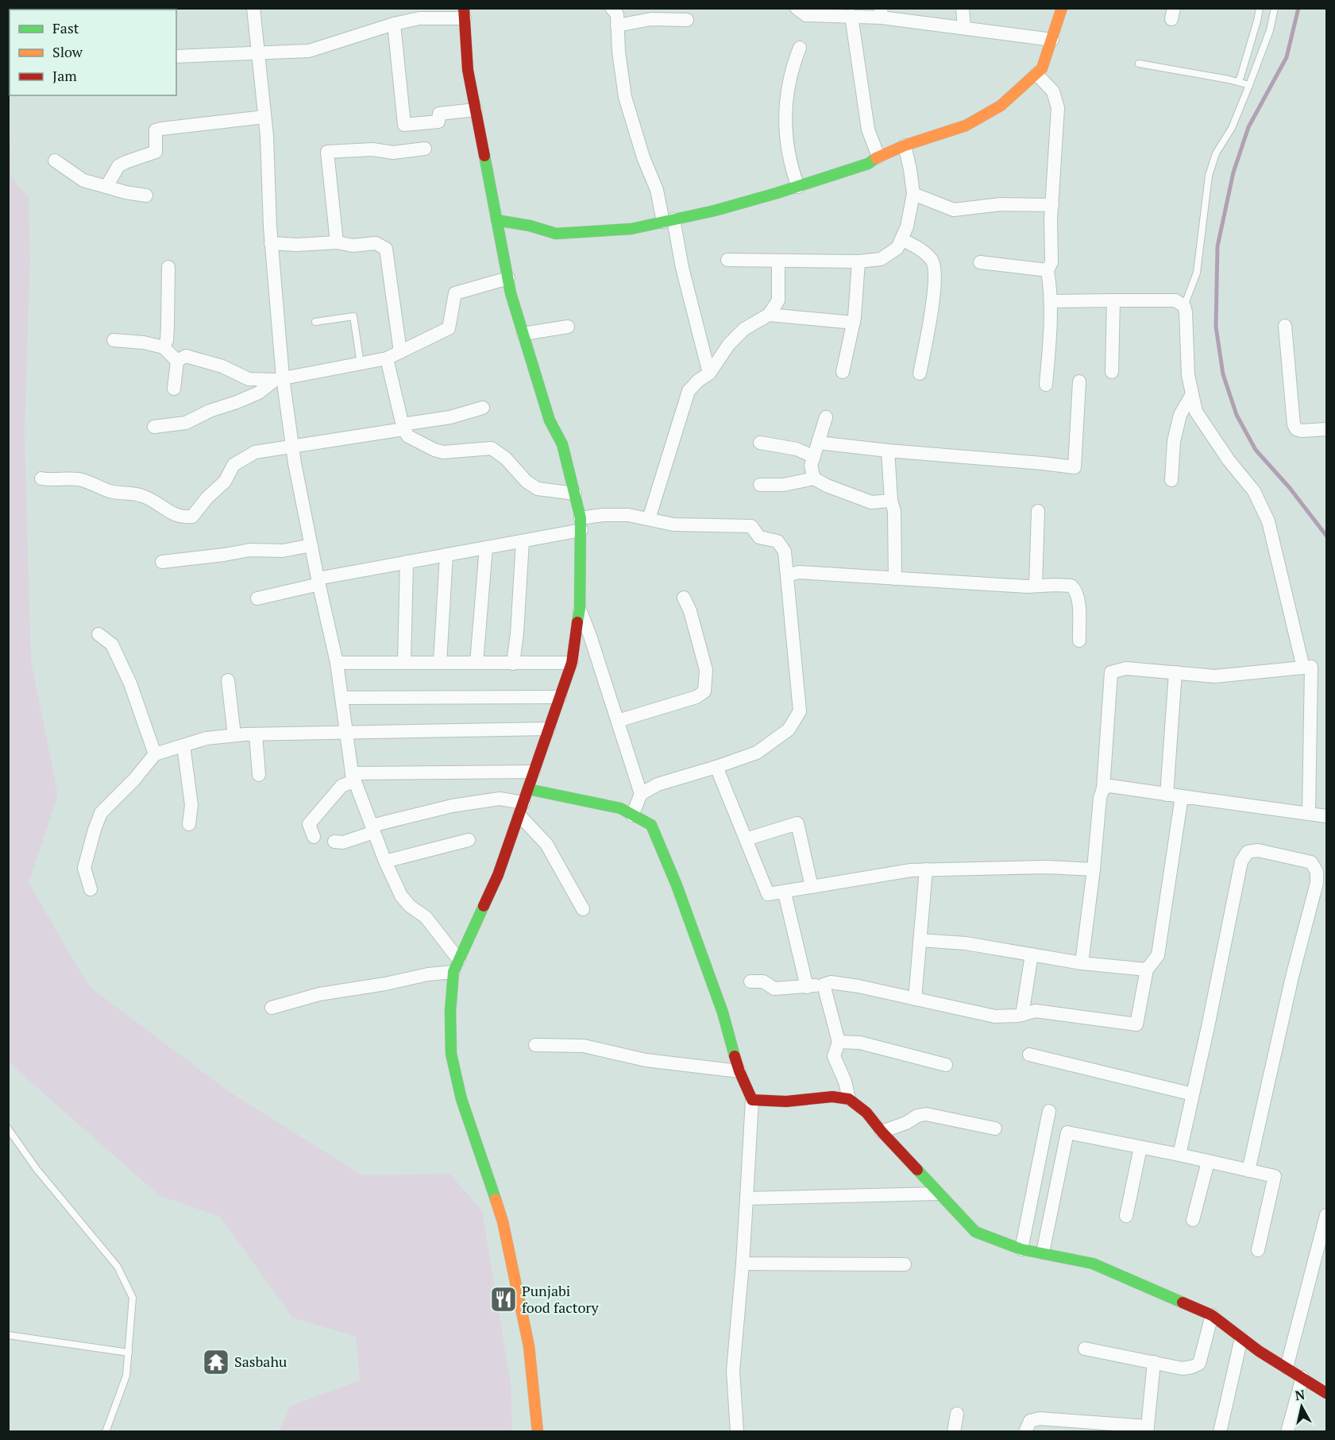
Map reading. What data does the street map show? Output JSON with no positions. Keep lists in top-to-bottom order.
{
  "places": {
    "restaurant": ["Punjabi food factory"],
    "temple": ["Sasbahu"]
  },
  "legend": ["Fast", "Slow", "Jam"],
  "north": "top"
}
